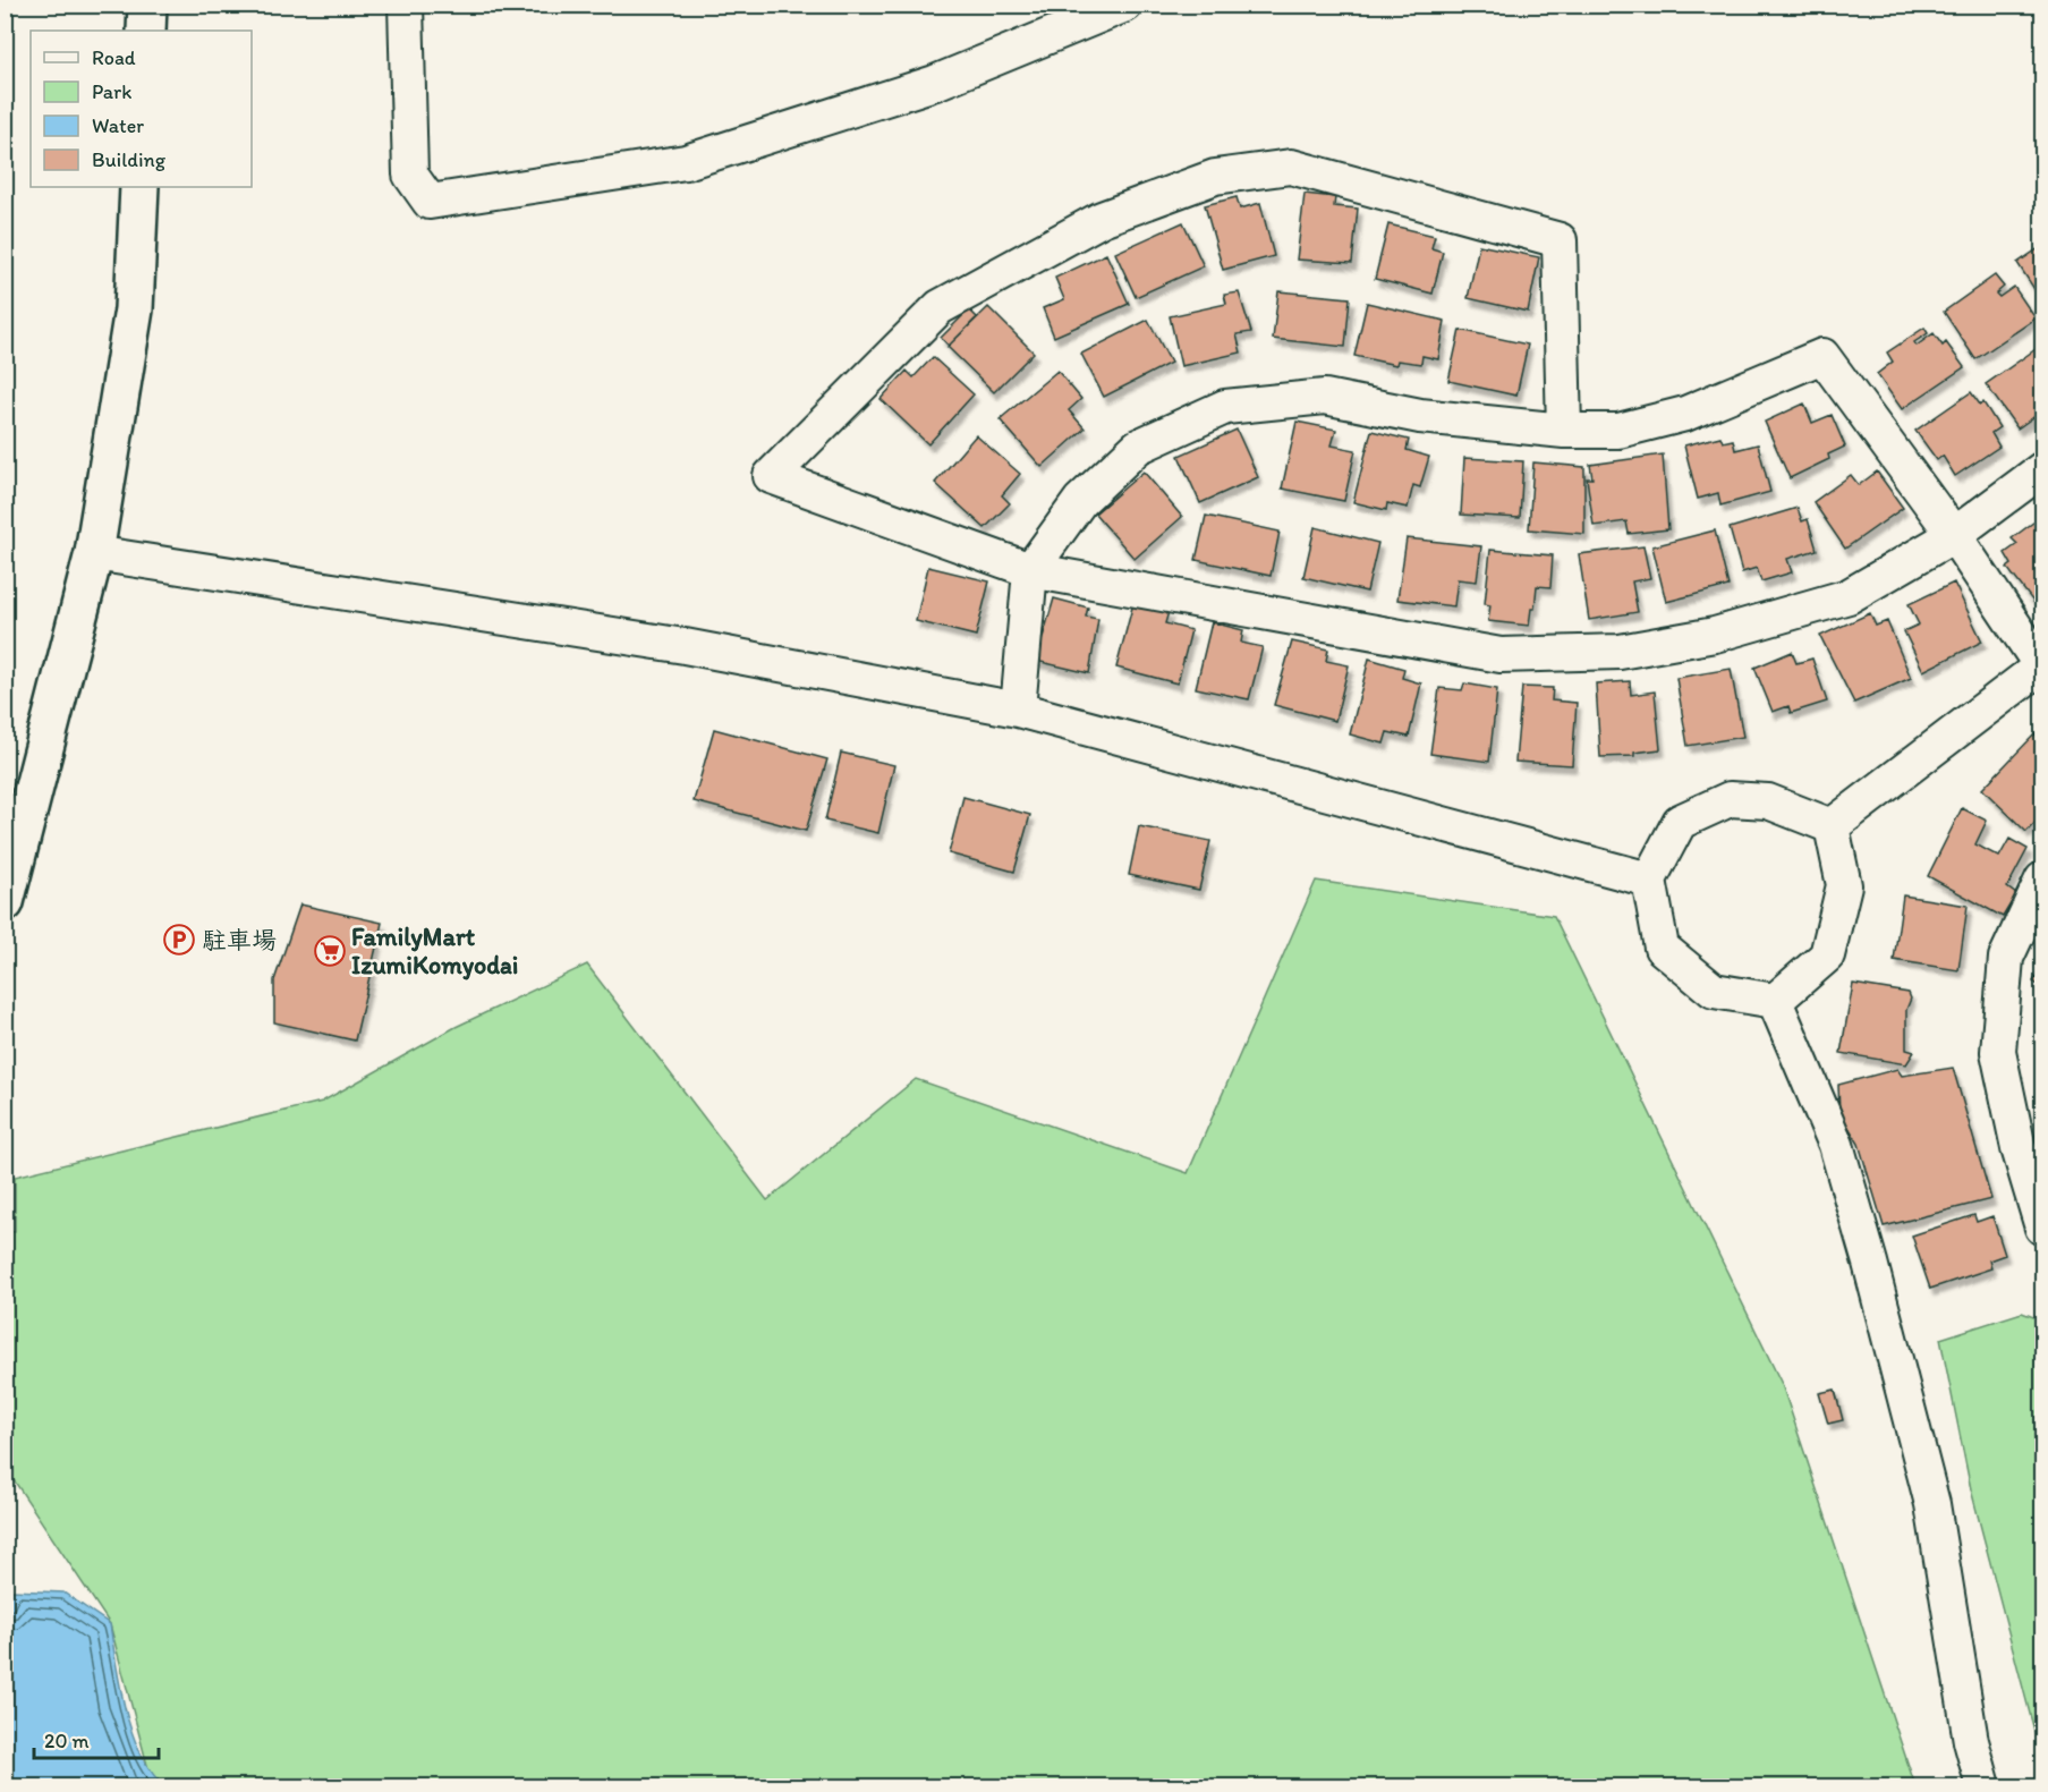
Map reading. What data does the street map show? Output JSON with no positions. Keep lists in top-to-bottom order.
{
  "places": {
    "parking": ["駐車場"],
    "supermarket": ["FamilyMart IzumiKomyodai"]
  },
  "legend": [
    "Road",
    "Park",
    "Water",
    "Building"
  ],
  "scale_bar": "20 m"
}
